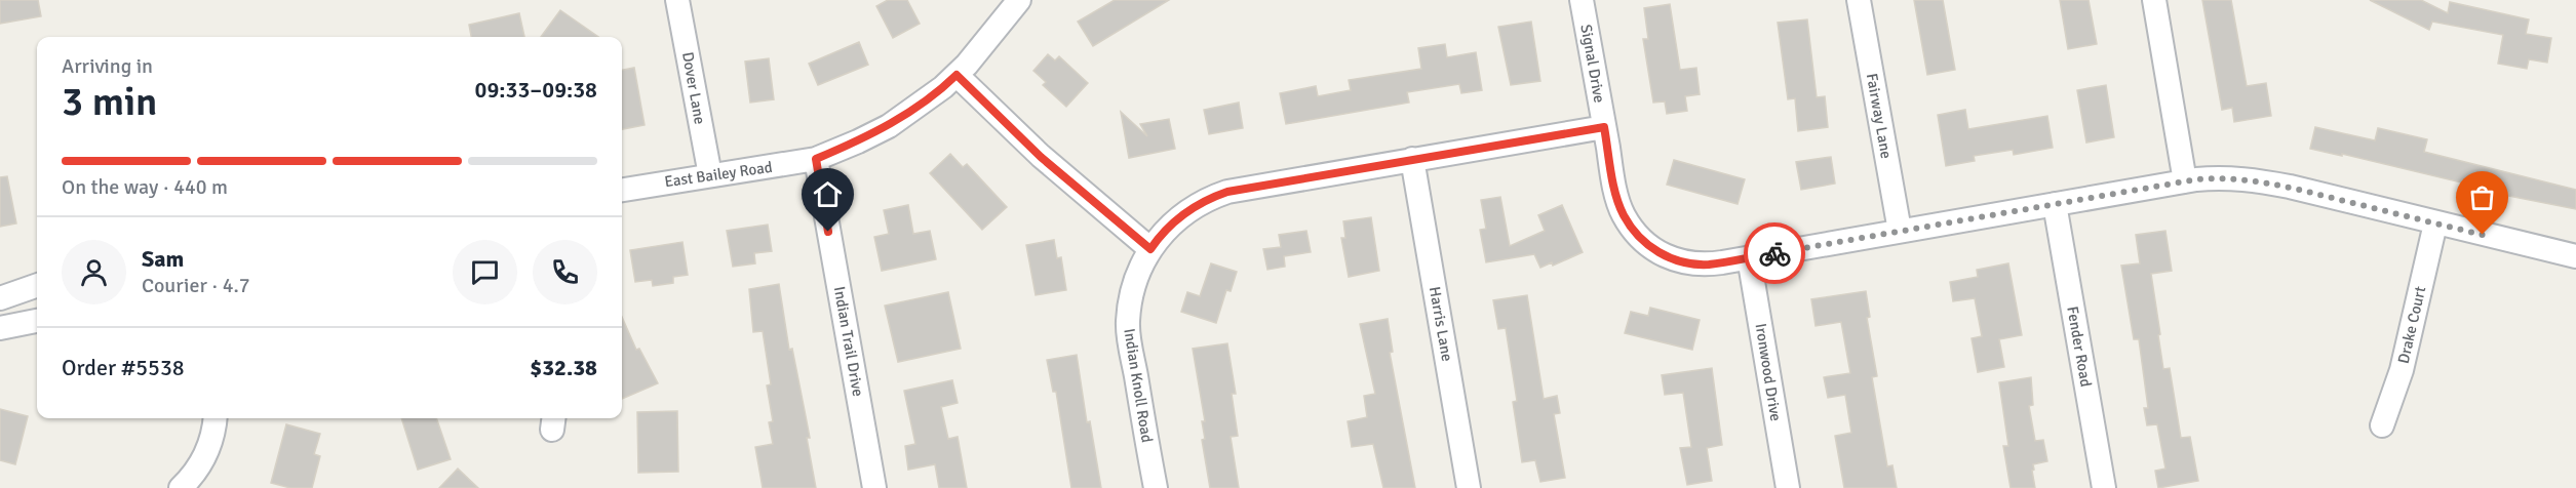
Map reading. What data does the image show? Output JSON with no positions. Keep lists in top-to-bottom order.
{
  "streets": {
    "street": [
      "Signal Drive",
      "Dover Lane",
      "Fairway Lane",
      "East Bailey Road",
      "Harris Lane",
      "Drake Court",
      "Indian Trail Drive",
      "Fender Road",
      "Ironwood Drive",
      "Indian Knoll Road"
    ]
  },
  "crossings": [
    ["Signal Drive", "Fairway Lane"],
    ["Signal Drive", "Drake Court"],
    ["Signal Drive", "Fender Road"],
    ["Signal Drive", "Ironwood Drive"],
    ["Signal Drive", "Indian Knoll Road"],
    ["Dover Lane", "East Bailey Road"],
    ["East Bailey Road", "Indian Trail Drive"],
    ["Harris Lane", "Indian Knoll Road"]
  ],
  "page": {
    "heading": ["3 min", "Arriving in", "09:33–09:38"],
    "panel": [
      "Sam",
      "Courier · 4.7",
      "Order #5538",
      "$32.38"
    ],
    "bar": "On the way · 440 m"
  }
}
